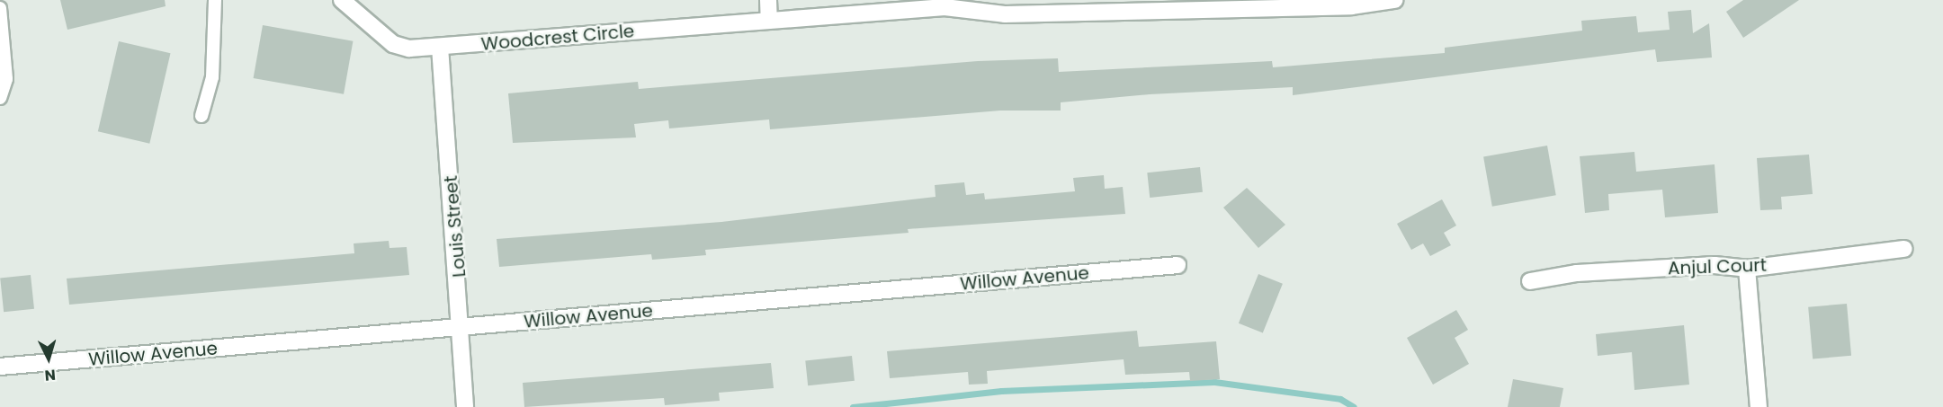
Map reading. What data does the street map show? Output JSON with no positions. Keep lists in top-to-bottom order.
{
  "streets": {
    "street": [
      "Woodcrest Circle",
      "Louis Street",
      "Anjul Court",
      "Willow Avenue"
    ]
  },
  "crossings": [
    ["Woodcrest Circle", "Louis Street"],
    ["Louis Street", "Willow Avenue"]
  ],
  "north": "bottom"
}
